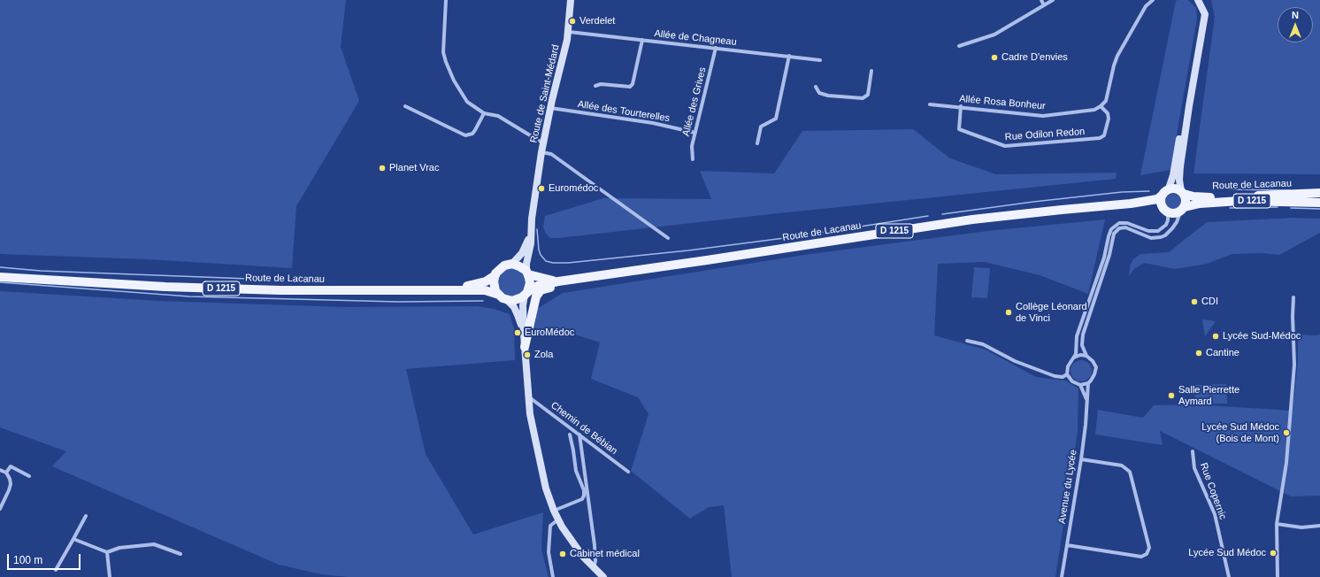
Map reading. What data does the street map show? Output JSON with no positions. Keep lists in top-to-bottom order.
{
  "streets": {
    "main road": ["Route de Lacanau", "D 1215"],
    "street": [
      "Allée de Chagneau",
      "Route de Saint-Médard",
      "Allée des Grives",
      "Allée Rosa Bonheur",
      "Allée des Tourterelles",
      "Rue Odilon Redon",
      "Chemin de Bébian",
      "Avenue du Lycée",
      "Rue Copernic"
    ]
  },
  "crossings": [
    ["Allée de Chagneau", "Route de Saint-Médard"],
    ["Allée de Chagneau", "Allée des Grives"],
    ["Route de Saint-Médard", "Allée des Tourterelles"],
    ["Route de Saint-Médard", "Route de Lacanau"],
    ["Allée des Grives", "Allée des Tourterelles"],
    ["Allée Rosa Bonheur", "Rue Odilon Redon"]
  ],
  "places": [
    "Verdelet",
    "Cadre D'envies",
    "Planet Vrac",
    "Euromédoc",
    "CDI",
    "Collège Léonard de Vinci",
    "EuroMédoc",
    "Lycée Sud-Médoc",
    "Cantine",
    "Zola",
    "Salle Pierrette Aymard",
    "Lycée Sud Médoc (Bois de Mont)",
    "Lycée Sud Médoc",
    "Cabinet médical"
  ],
  "scale_bar": "100 m",
  "north": "top"
}
